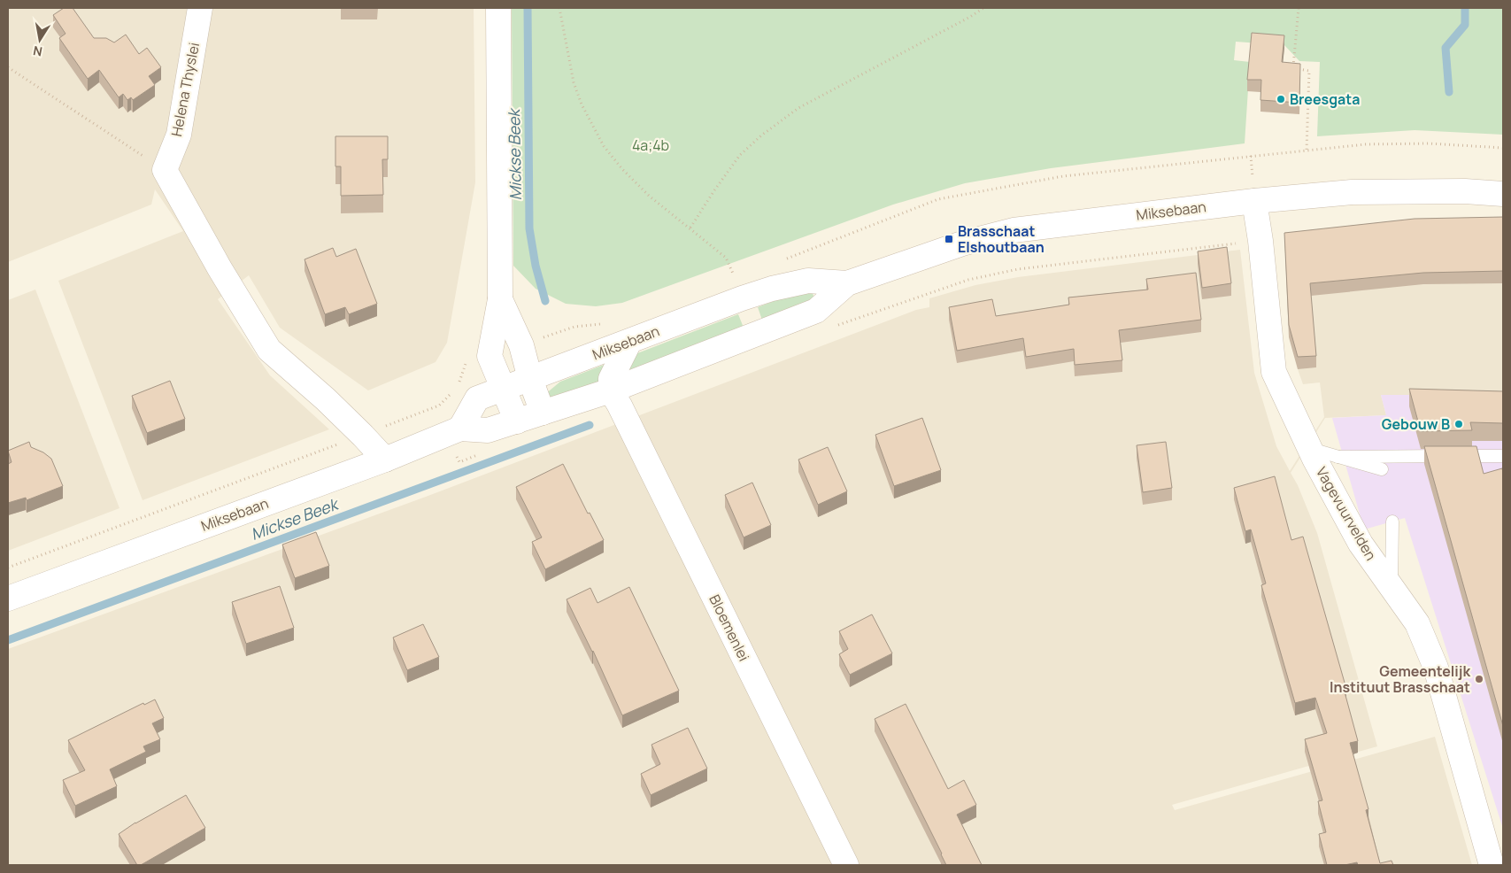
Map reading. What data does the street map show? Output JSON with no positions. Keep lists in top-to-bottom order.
{
  "streets": {
    "street": [
      "Helena Thyslei",
      "Miksebaan",
      "Vagevuurvelden",
      "Bloemenlei"
    ]
  },
  "crossings": [
    ["Miksebaan", "Vagevuurvelden"],
    ["Miksebaan", "Bloemenlei"]
  ],
  "water": ["Mickse Beek"],
  "parks": ["4a;4b"],
  "places": {
    "other": ["Breesgata", "Gebouw B", "Gemeentelijk Instituut Brasschaat"],
    "transit": ["Brasschaat Elshoutbaan"]
  },
  "north": "bottom"
}
